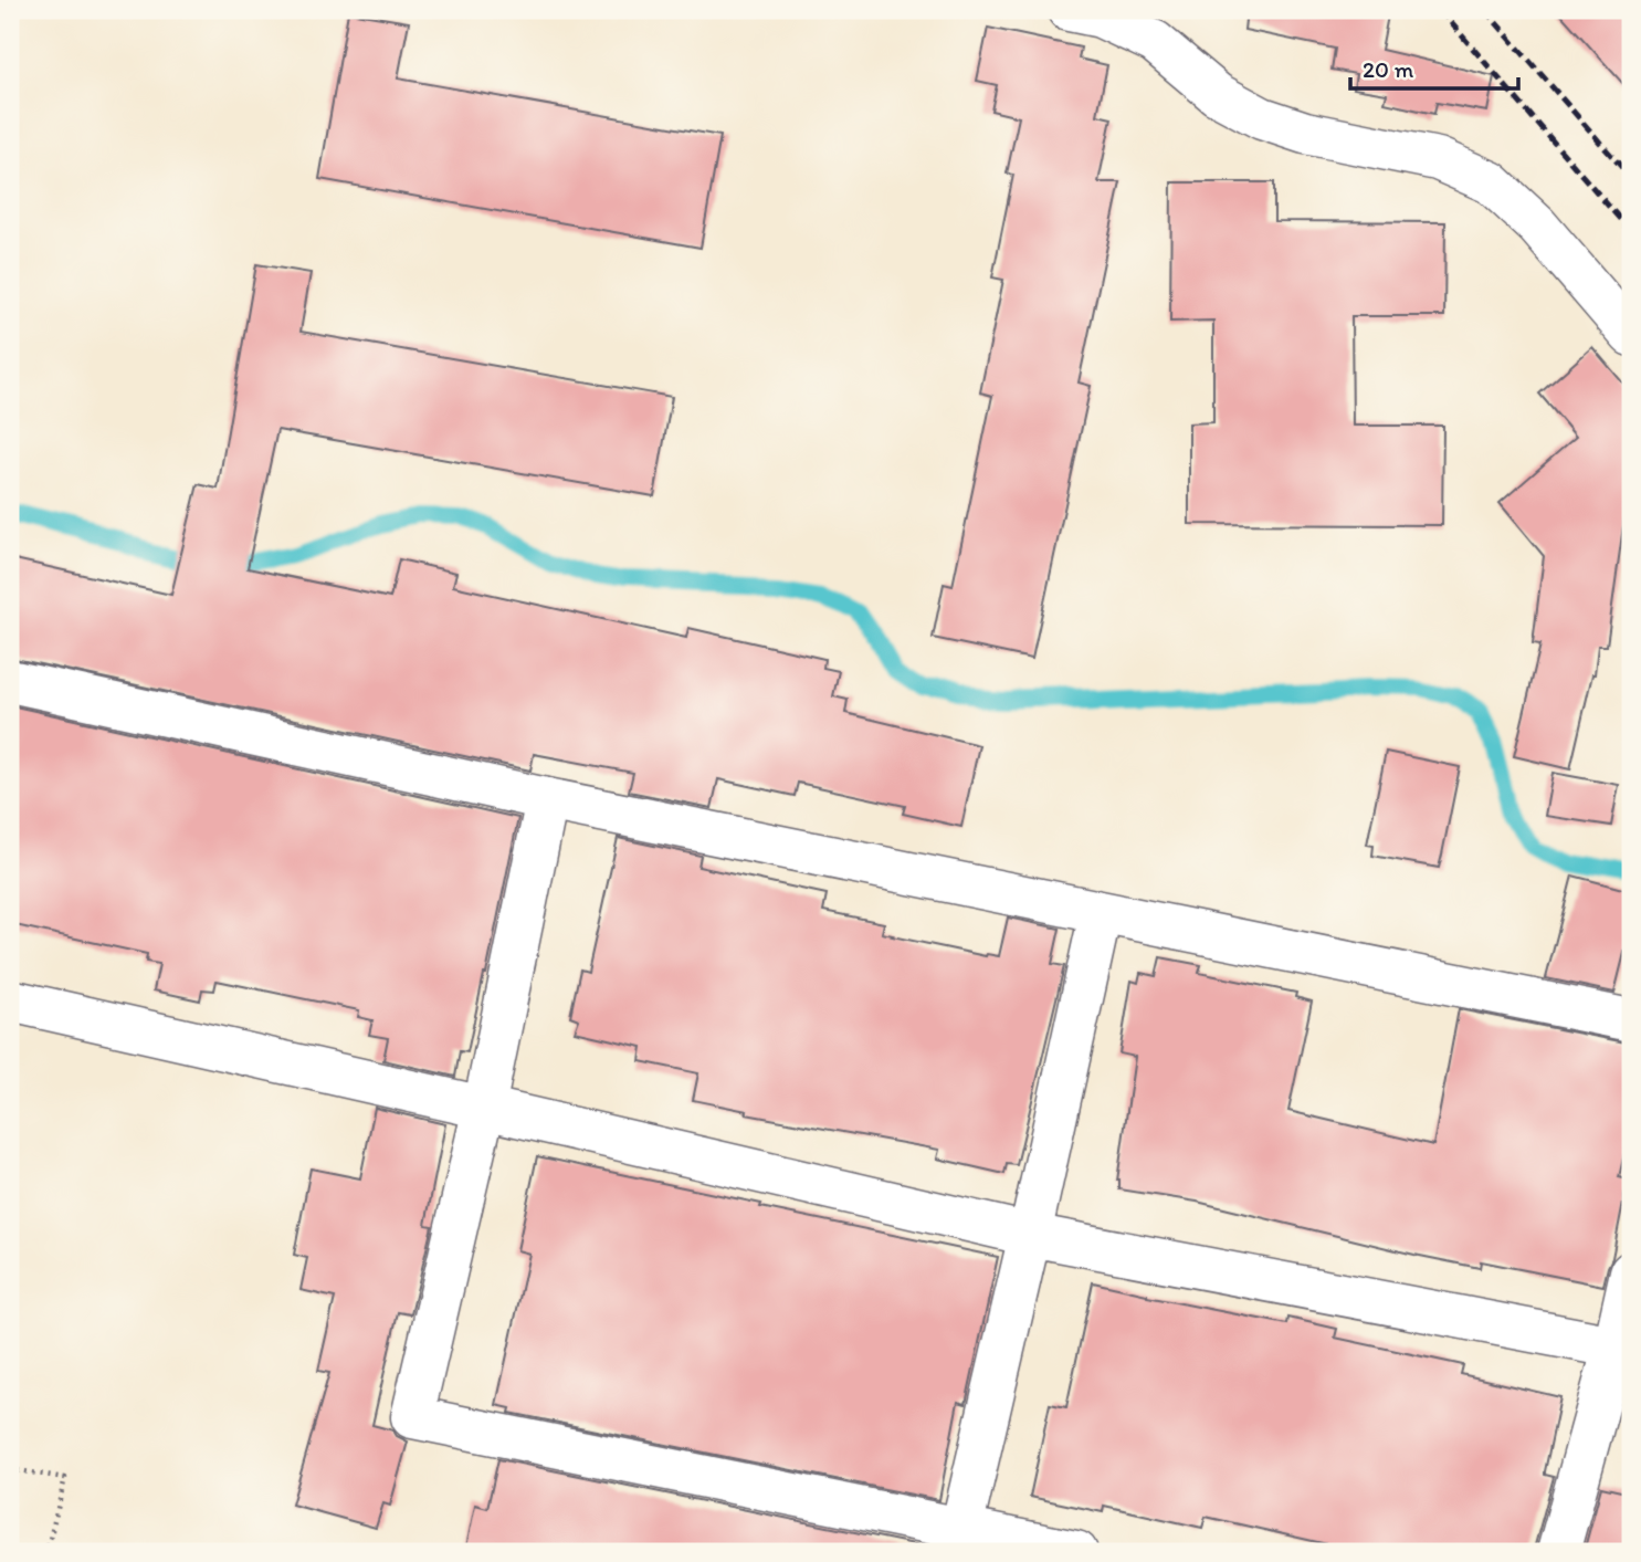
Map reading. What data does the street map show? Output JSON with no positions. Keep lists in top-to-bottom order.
{
  "scale_bar": "20 m"
}
